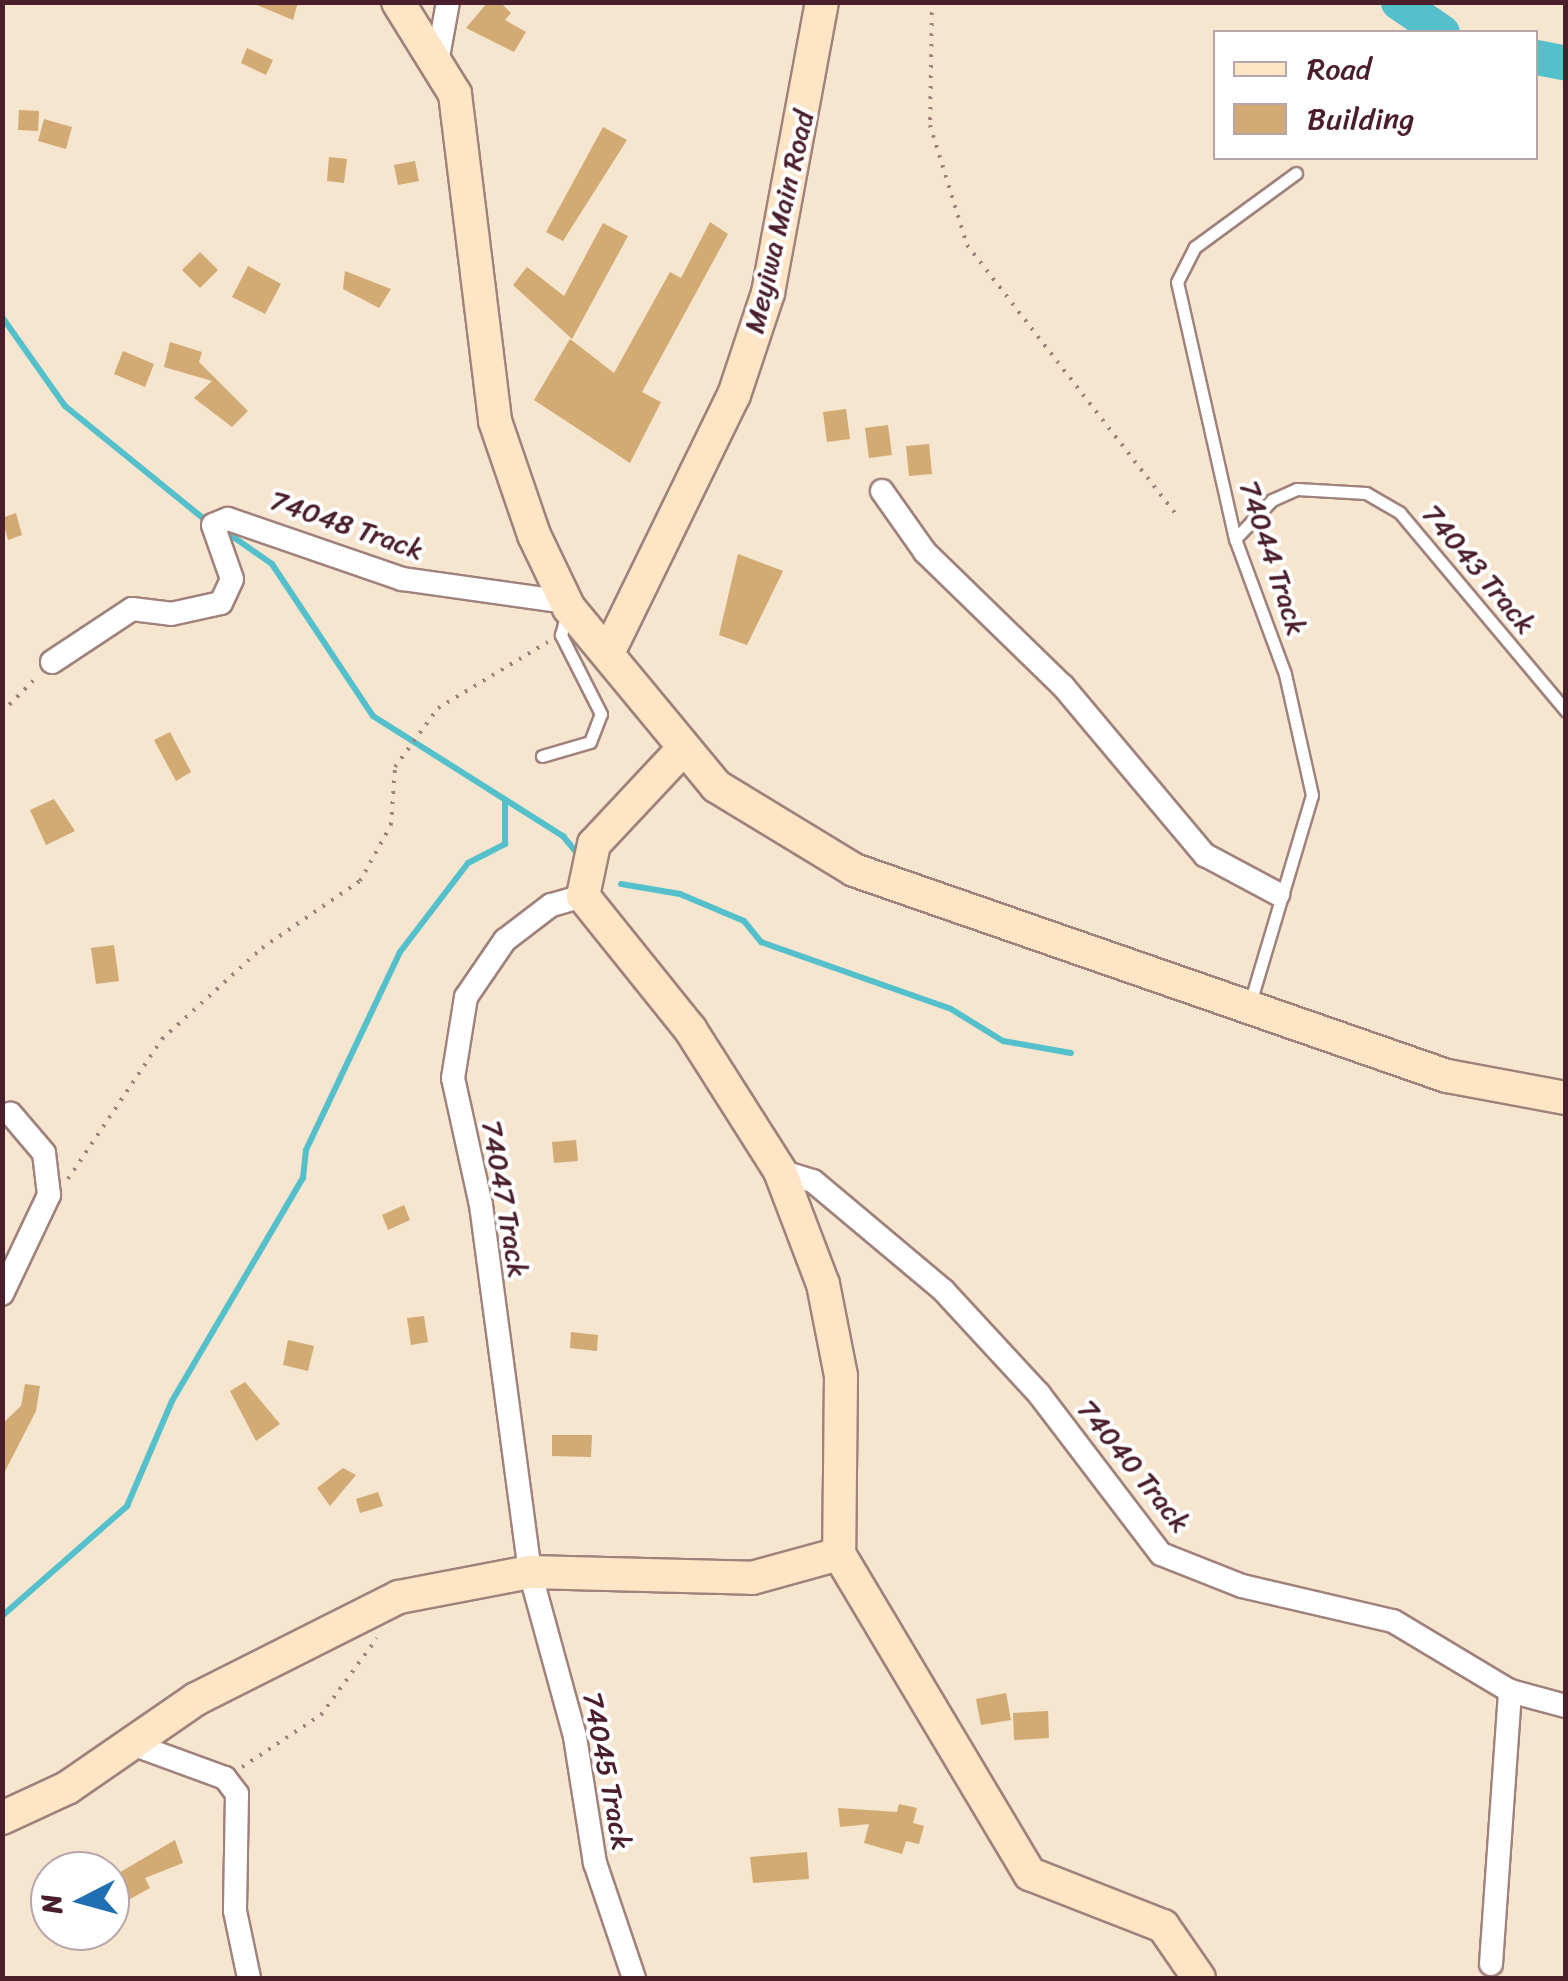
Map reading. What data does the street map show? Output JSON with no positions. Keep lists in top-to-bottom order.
{
  "streets": {
    "street": [
      "Meyiwa Main Road",
      "74048 Track",
      "74047 Track",
      "74040 Track",
      "74045 Track"
    ],
    "lane": ["74044 Track", "74043 Track"]
  },
  "crossings": [
    ["74044 Track", "74043 Track"],
    ["74047 Track", "74045 Track"]
  ],
  "legend": ["Road", "Building"],
  "north": "left"
}
